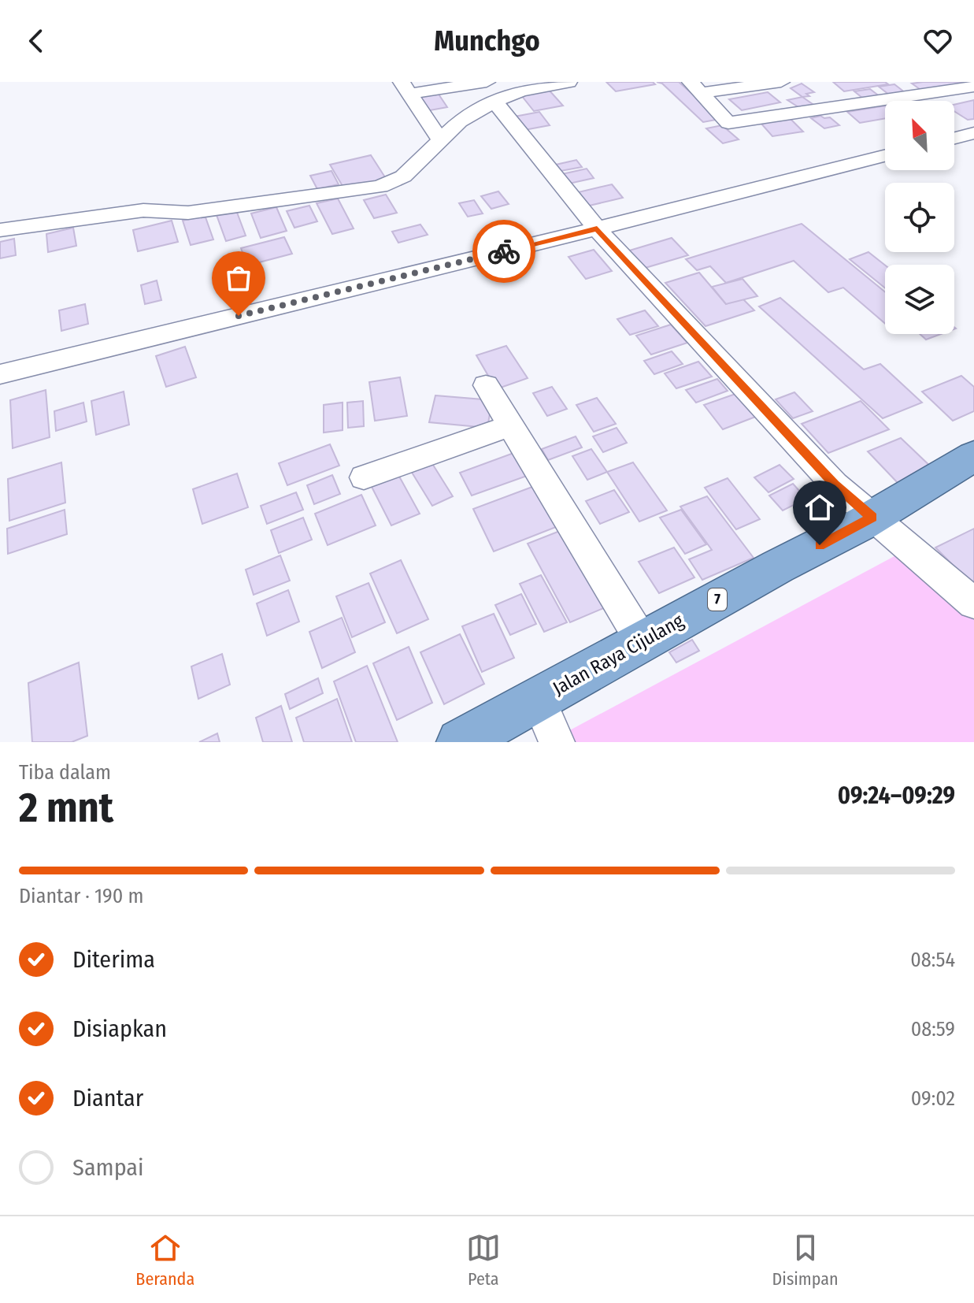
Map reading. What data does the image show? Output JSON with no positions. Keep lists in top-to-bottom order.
{
  "streets": {
    "highway": ["7", "Jalan Raya Cijulang"]
  },
  "north": "top left",
  "page": {
    "header": "Munchgo",
    "heading": ["2 mnt", "Tiba dalam", "09:24–09:29"],
    "bar": "Diantar · 190 m",
    "list": [
      ["Diterima", "08:54"],
      ["Disiapkan", "08:59"],
      ["Diantar", "09:02"],
      "Sampai"
    ],
    "tabs": ["Beranda", "Peta", "Disimpan"]
  }
}
